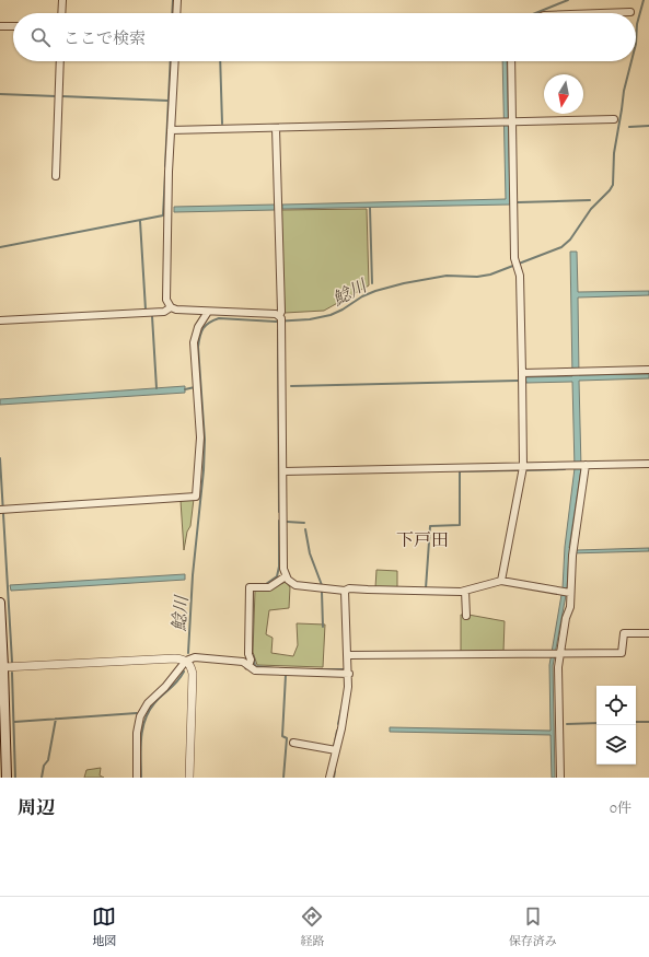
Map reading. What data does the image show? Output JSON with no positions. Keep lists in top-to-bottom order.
{
  "districts": ["下戸田"],
  "water": ["鯰川"],
  "north": "bottom",
  "page": {
    "search": "ここで検索",
    "heading": ["周辺", "0件"],
    "nav": ["地図", "経路", "保存済み"]
  }
}
